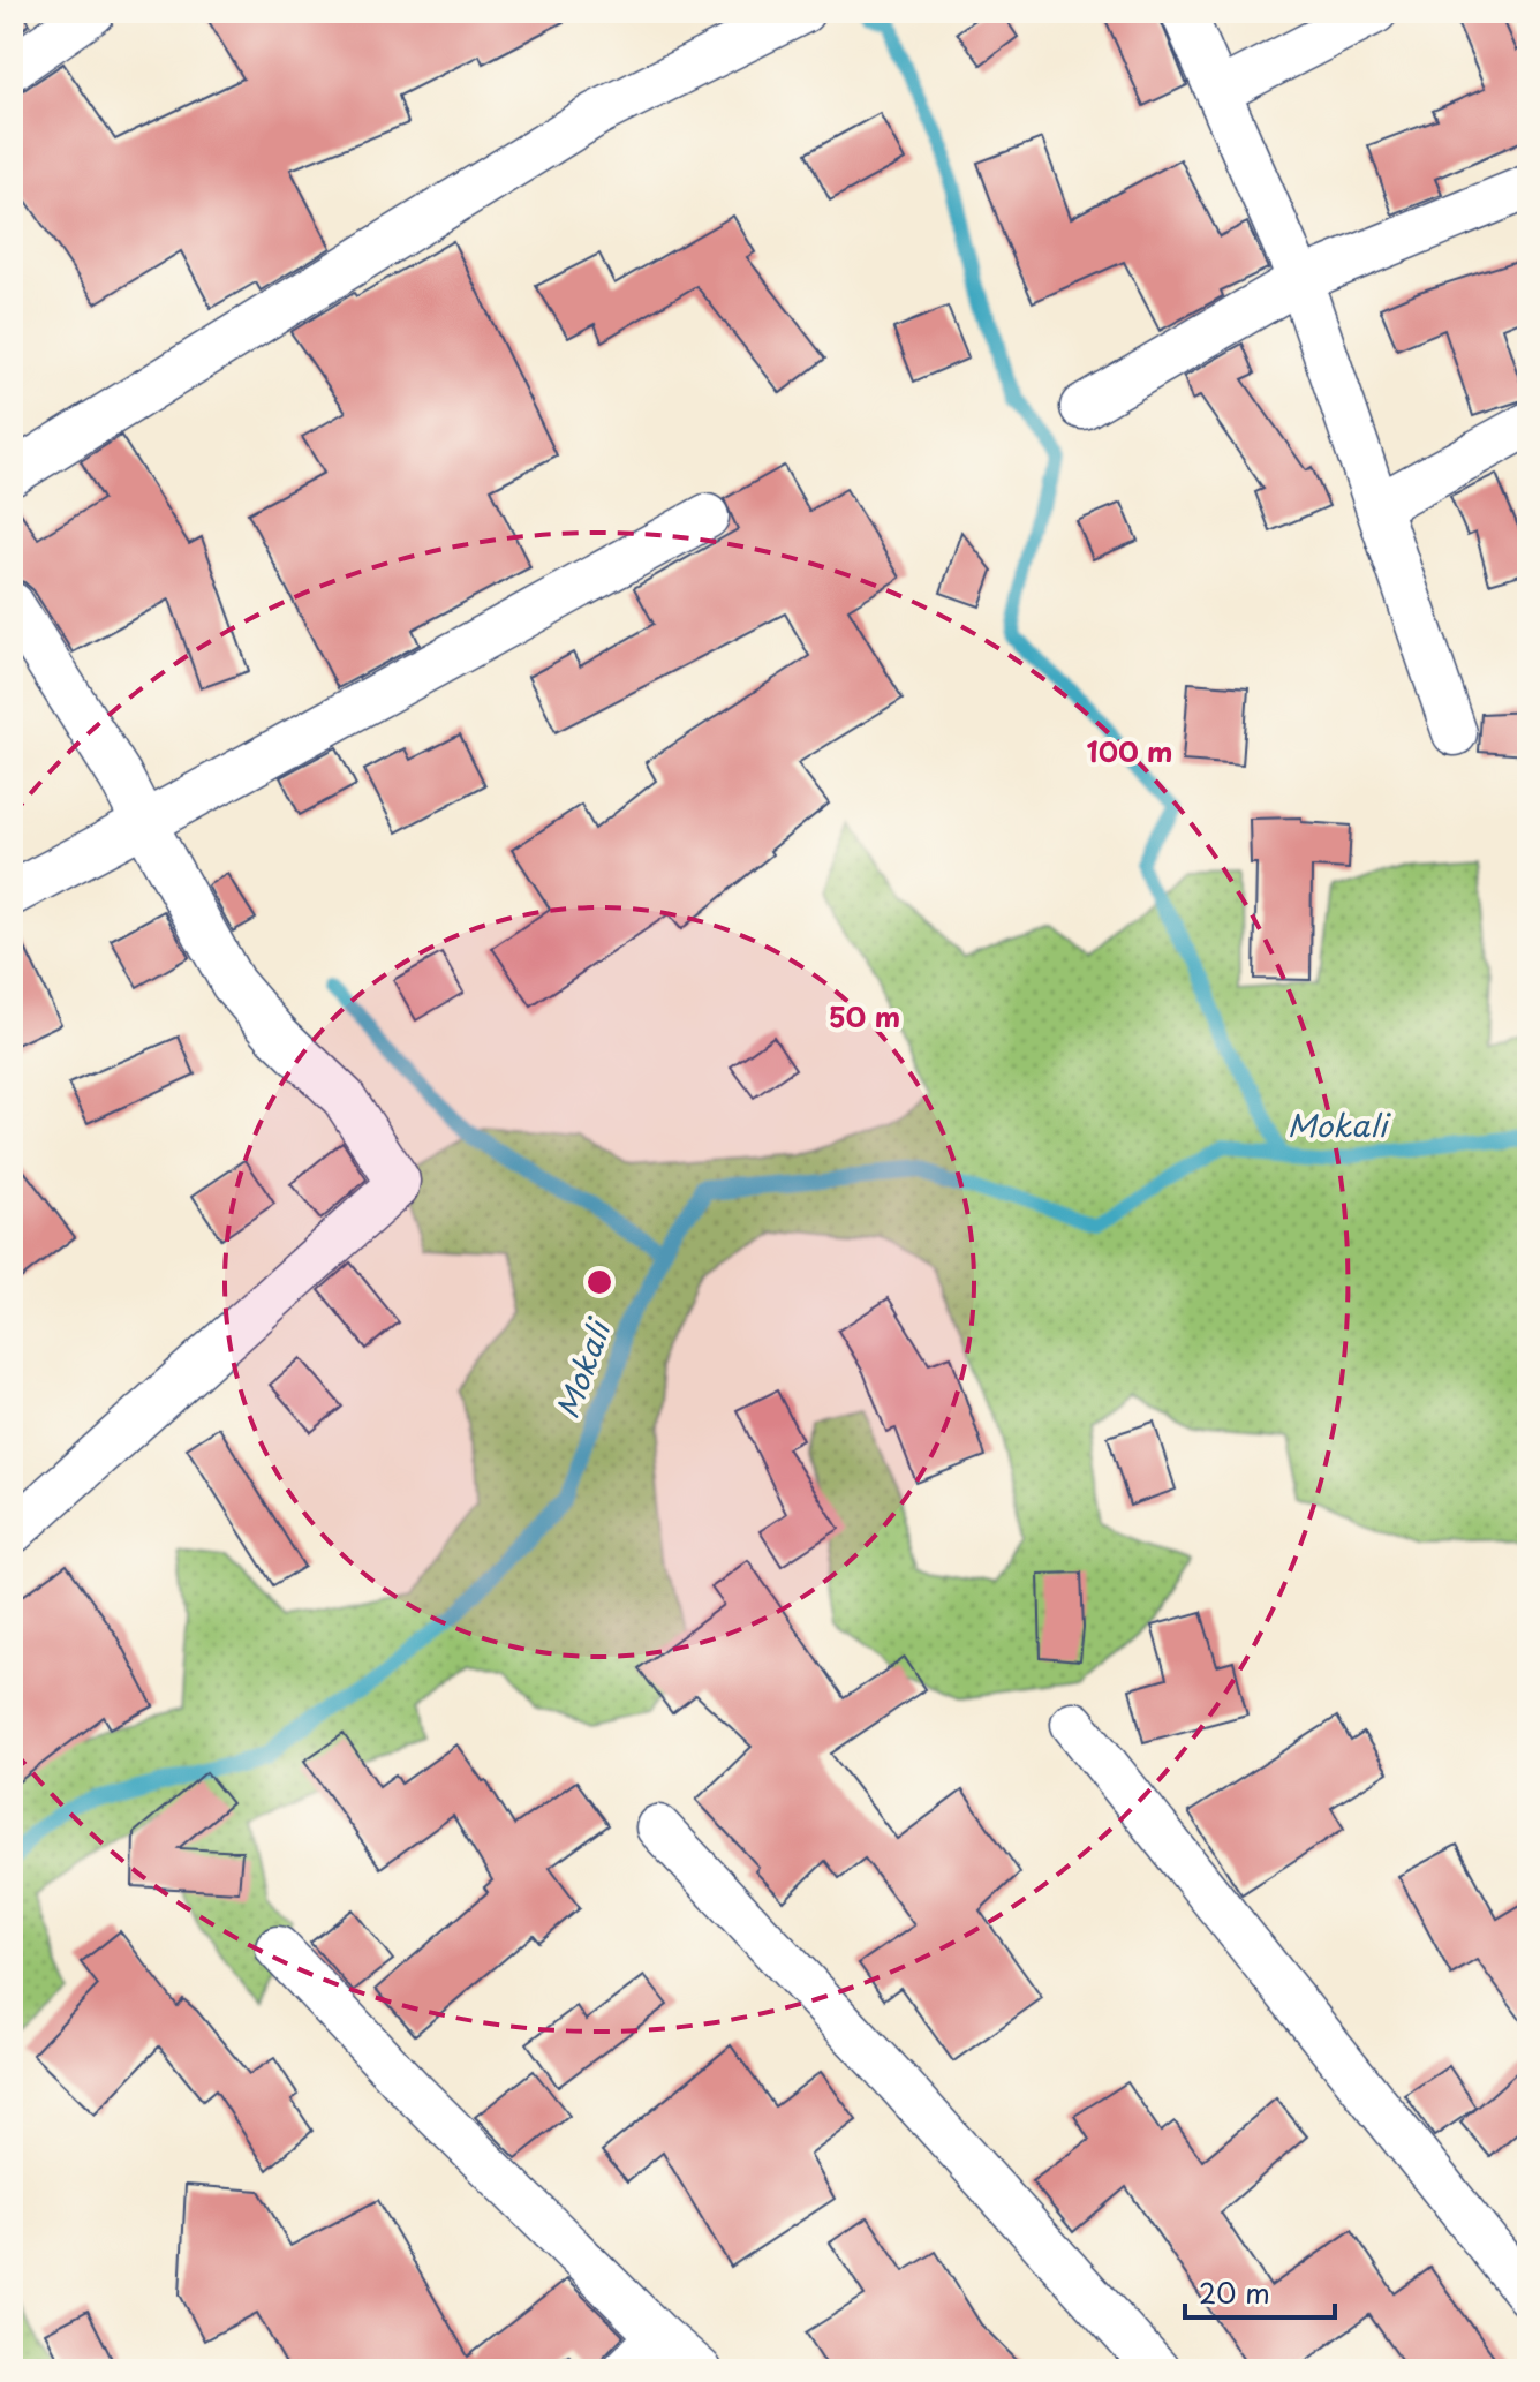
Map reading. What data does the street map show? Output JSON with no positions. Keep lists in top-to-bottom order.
{
  "water": ["Mokali"],
  "scale_bar": "20 m",
  "rings": ["100 m", "50 m"]
}
